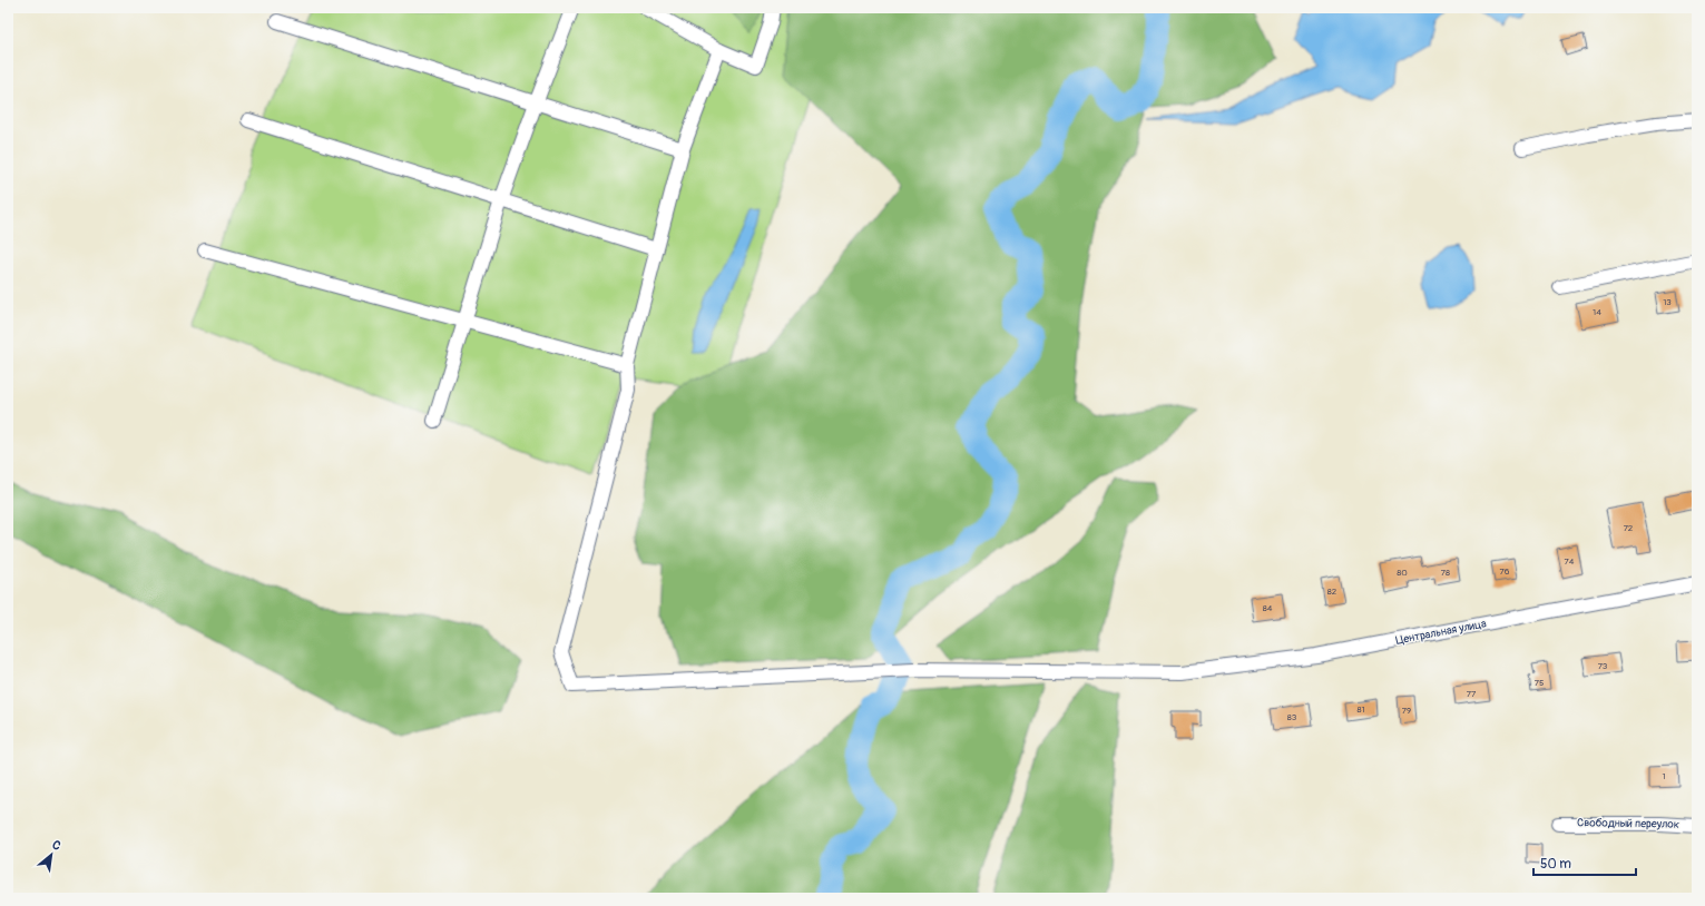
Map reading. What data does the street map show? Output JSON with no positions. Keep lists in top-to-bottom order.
{
  "streets": {
    "street": ["Центральная улица", "Свободный переулок"]
  },
  "house_numbers": [
    "13",
    "14",
    "72",
    "74",
    "76",
    "80",
    "78",
    "82",
    "84",
    "73",
    "75",
    "77",
    "81",
    "79",
    "83",
    "1"
  ],
  "scale_bar": "50 m",
  "north": "top right"
}
